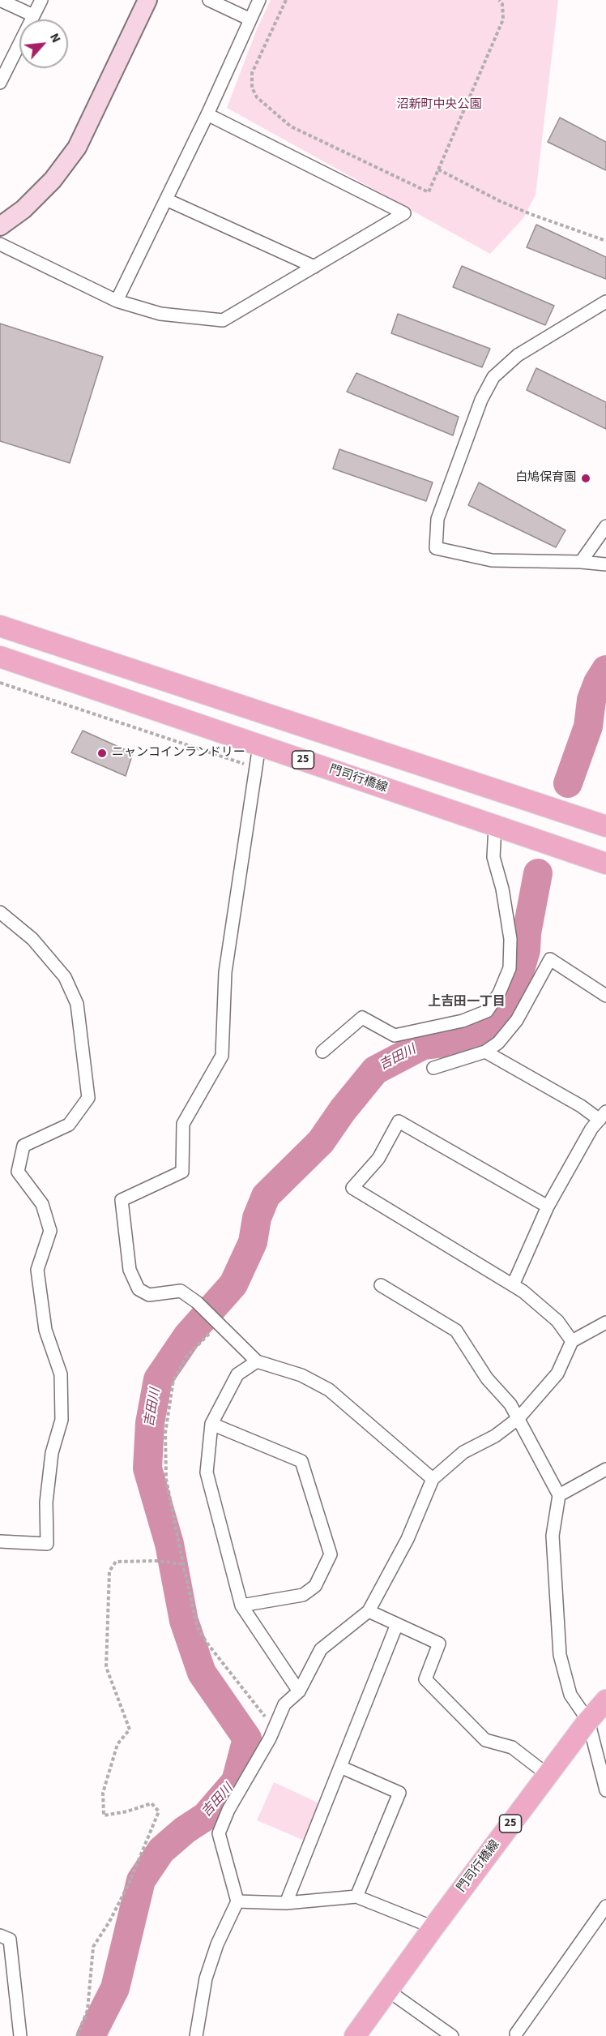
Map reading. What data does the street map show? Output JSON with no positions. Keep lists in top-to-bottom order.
{
  "streets": {
    "main road": ["25", "門司行橋線"]
  },
  "districts": ["上吉田一丁目"],
  "water": ["吉田川"],
  "parks": ["沼新町中央公園"],
  "places": ["白鳩保育園", "ニャンコインランドリー"],
  "north": "top right"
}
